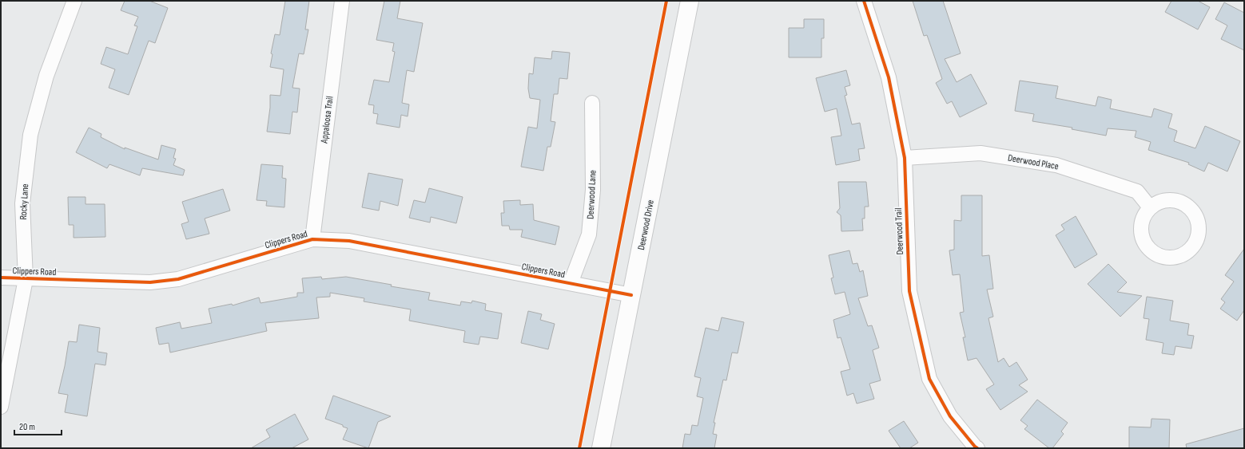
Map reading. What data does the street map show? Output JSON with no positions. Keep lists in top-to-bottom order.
{
  "streets": {
    "street": [
      "Appaloosa Trail",
      "Deerwood Place",
      "Deerwood Lane",
      "Rocky Lane",
      "Deerwood Drive",
      "Deerwood Trail",
      "Clippers Road"
    ]
  },
  "crossings": [
    ["Appaloosa Trail", "Clippers Road"],
    ["Deerwood Place", "Deerwood Trail"],
    ["Deerwood Lane", "Clippers Road"],
    ["Rocky Lane", "Clippers Road"],
    ["Deerwood Drive", "Clippers Road"]
  ],
  "scale_bar": "20 m"
}
